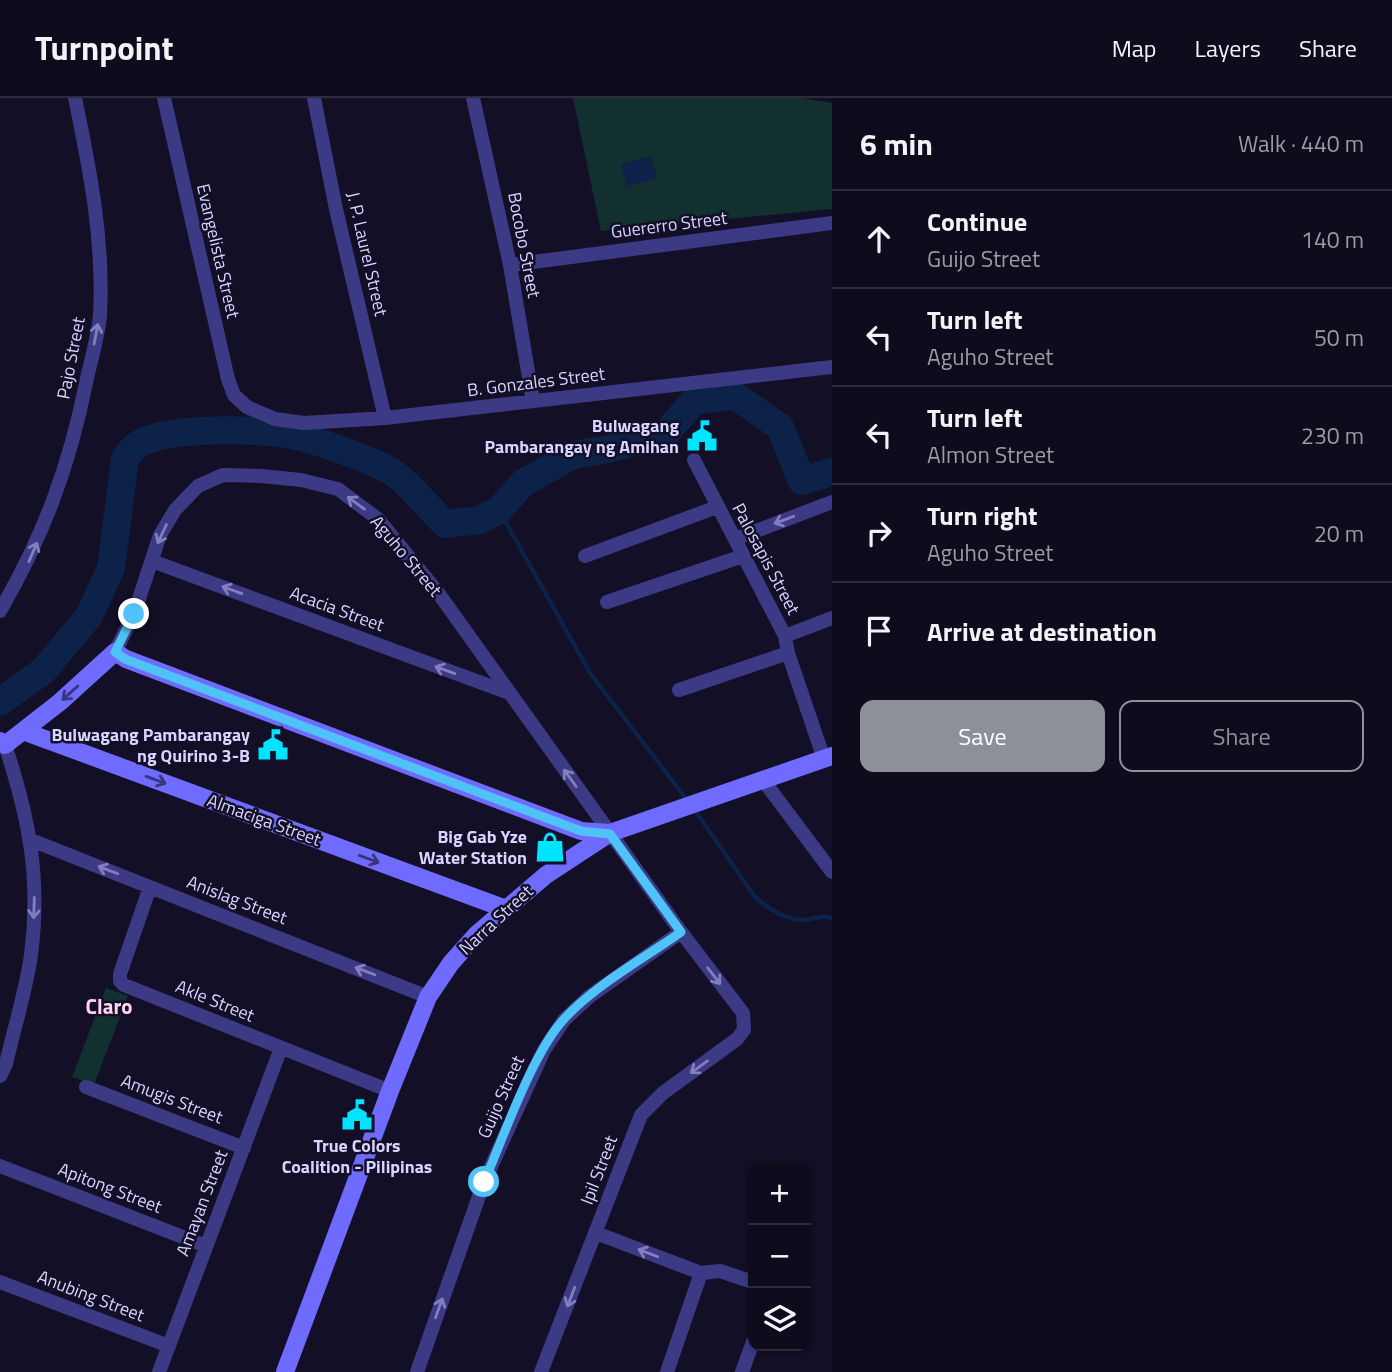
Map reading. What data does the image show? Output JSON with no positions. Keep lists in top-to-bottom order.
{
  "streets": {
    "street": [
      "Guererro Street",
      "Bocobo Street",
      "Evangelista Street",
      "J. P. Laurel Street",
      "Pajo Street",
      "B. Gonzales Street",
      "Aguho Street",
      "Palosapis Street",
      "Acacia Street",
      "Almaciga Street",
      "Anislag Street",
      "Narra Street",
      "Akle Street",
      "Guijo Street",
      "Amugis Street",
      "Ipil Street",
      "Apitong Street",
      "Amayan Street",
      "Anubing Street"
    ]
  },
  "crossings": [
    ["Guererro Street", "Bocobo Street"],
    ["Bocobo Street", "B. Gonzales Street"],
    ["Evangelista Street", "B. Gonzales Street"],
    ["J. P. Laurel Street", "B. Gonzales Street"],
    ["Aguho Street", "Acacia Street"],
    ["Aguho Street", "Almaciga Street"],
    ["Aguho Street", "Anislag Street"],
    ["Aguho Street", "Narra Street"],
    ["Aguho Street", "Guijo Street"],
    ["Aguho Street", "Ipil Street"],
    ["Palosapis Street", "Narra Street"],
    ["Almaciga Street", "Narra Street"],
    ["Anislag Street", "Narra Street"],
    ["Anislag Street", "Akle Street"],
    ["Narra Street", "Akle Street"],
    ["Akle Street", "Amayan Street"],
    ["Amugis Street", "Amayan Street"],
    ["Apitong Street", "Amayan Street"],
    ["Amayan Street", "Anubing Street"]
  ],
  "one_way": [
    "Pajo Street",
    "Anislag Street",
    "Guijo Street",
    "Ipil Street"
  ],
  "districts": ["Claro"],
  "places": {
    "public building": ["Bulwagang Pambarangay ng Amihan", "Bulwagang Pambarangay ng Quirino 3-B", "True Colors Coalition - Pilipinas"],
    "shop": ["Big Gab Yze Water Station"]
  },
  "page": {
    "header": "Turnpoint",
    "nav": ["Map", "Layers", "Share"],
    "heading": ["6 min", "Walk · 440 m"],
    "list": [
      ["Continue", "Guijo Street", "140 m"],
      ["Turn left", "Aguho Street", "50 m"],
      ["Turn left", "Almon Street", "230 m"],
      ["Turn right", "Aguho Street", "20 m"],
      "Arrive at destination"
    ],
    "buttons": ["Save", "Share"],
    "map_buttons": ["+", "−"]
  }
}
